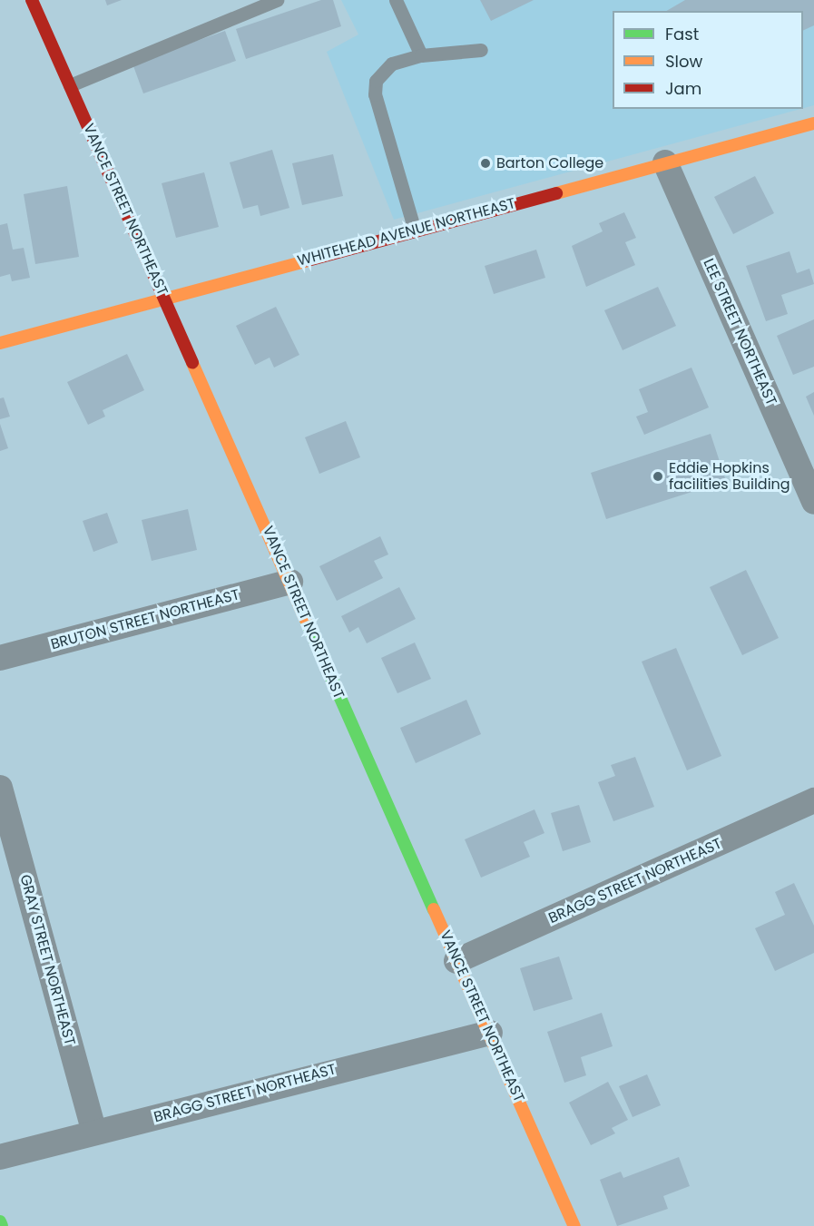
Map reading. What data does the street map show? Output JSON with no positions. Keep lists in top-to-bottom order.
{
  "streets": {
    "street": [
      "VANCE STREET NORTHEAST",
      "WHITEHEAD AVENUE NORTHEAST",
      "LEE STREET NORTHEAST",
      "BRUTON STREET NORTHEAST",
      "BRAGG STREET NORTHEAST",
      "GRAY STREET NORTHEAST"
    ]
  },
  "crossings": [
    ["VANCE STREET NORTHEAST", "WHITEHEAD AVENUE NORTHEAST"],
    ["VANCE STREET NORTHEAST", "BRUTON STREET NORTHEAST"],
    ["VANCE STREET NORTHEAST", "BRAGG STREET NORTHEAST"],
    ["WHITEHEAD AVENUE NORTHEAST", "LEE STREET NORTHEAST"],
    ["BRAGG STREET NORTHEAST", "GRAY STREET NORTHEAST"]
  ],
  "places": ["Barton College", "Eddie Hopkins facilities Building"],
  "legend": ["Fast", "Slow", "Jam"]
}
